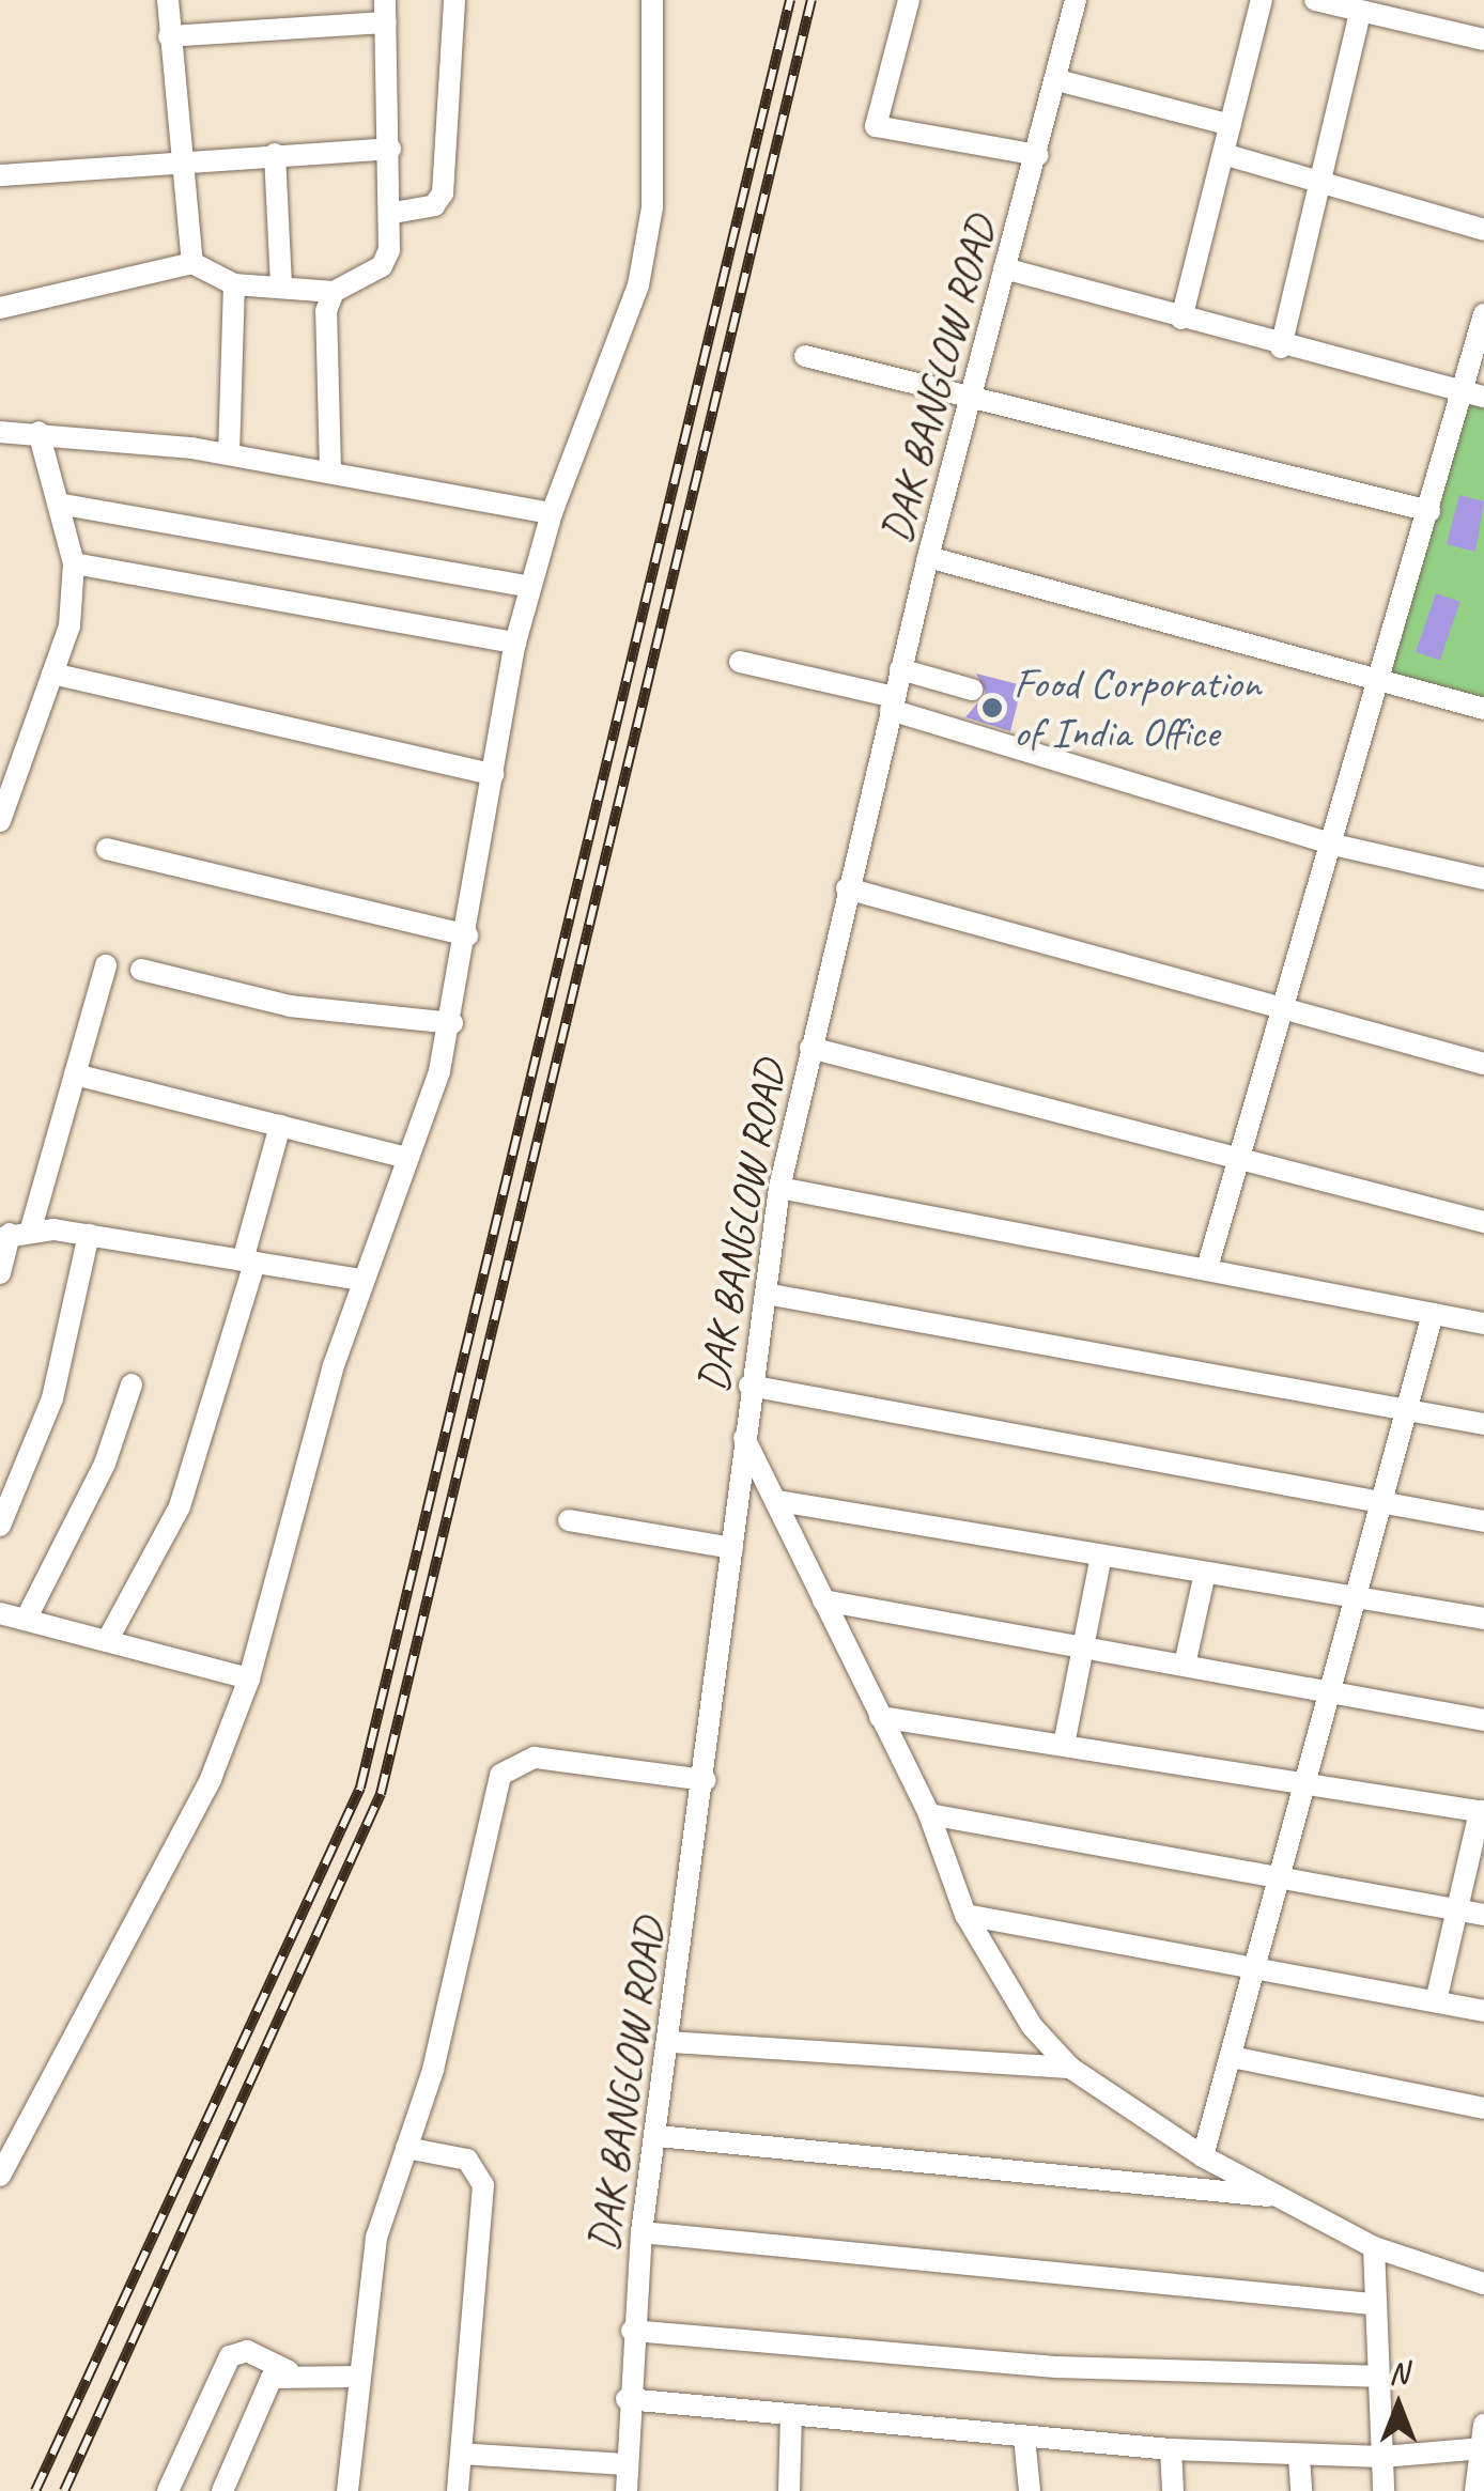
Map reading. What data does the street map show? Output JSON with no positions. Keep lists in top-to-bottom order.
{
  "streets": {
    "street": ["DAK BANGLOW ROAD"]
  },
  "places": ["Food Corporation of India Office"],
  "north": "top"
}
